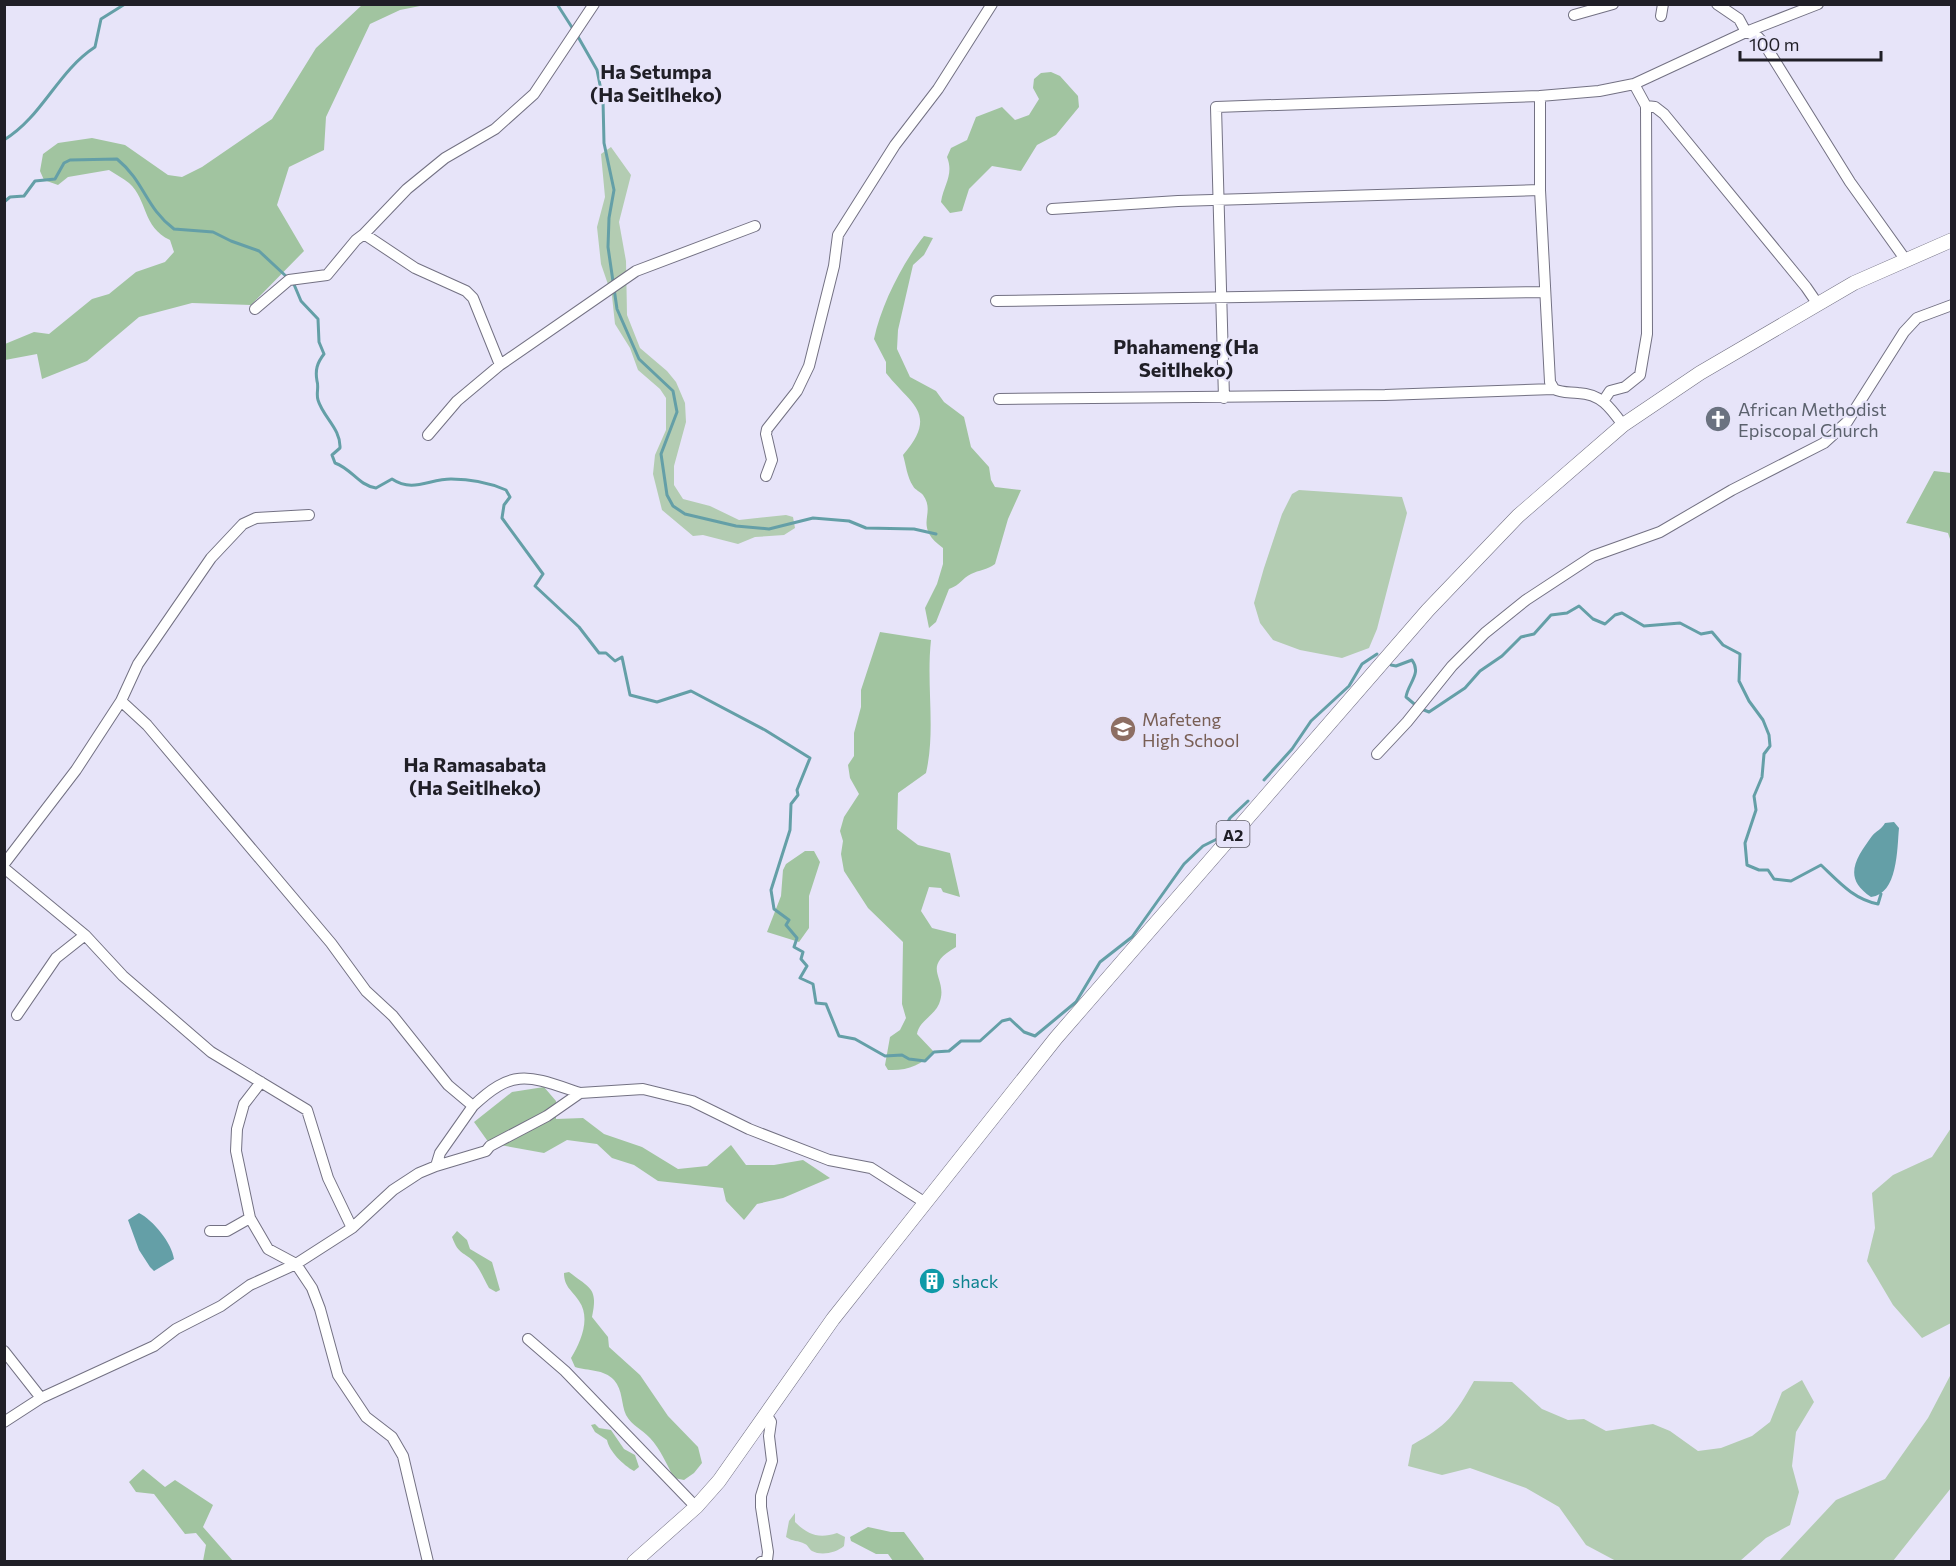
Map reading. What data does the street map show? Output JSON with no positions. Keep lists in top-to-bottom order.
{
  "streets": {
    "main road": ["A2"]
  },
  "districts": ["Ha Setumpa (Ha Seitlheko)", "Phahameng (Ha Seitlheko)", "Ha Ramasabata (Ha Seitlheko)"],
  "places": {
    "church": ["African Methodist Episcopal Church"],
    "school or university": ["Mafeteng High School"],
    "building": ["shack"]
  },
  "scale_bar": "100 m"
}
